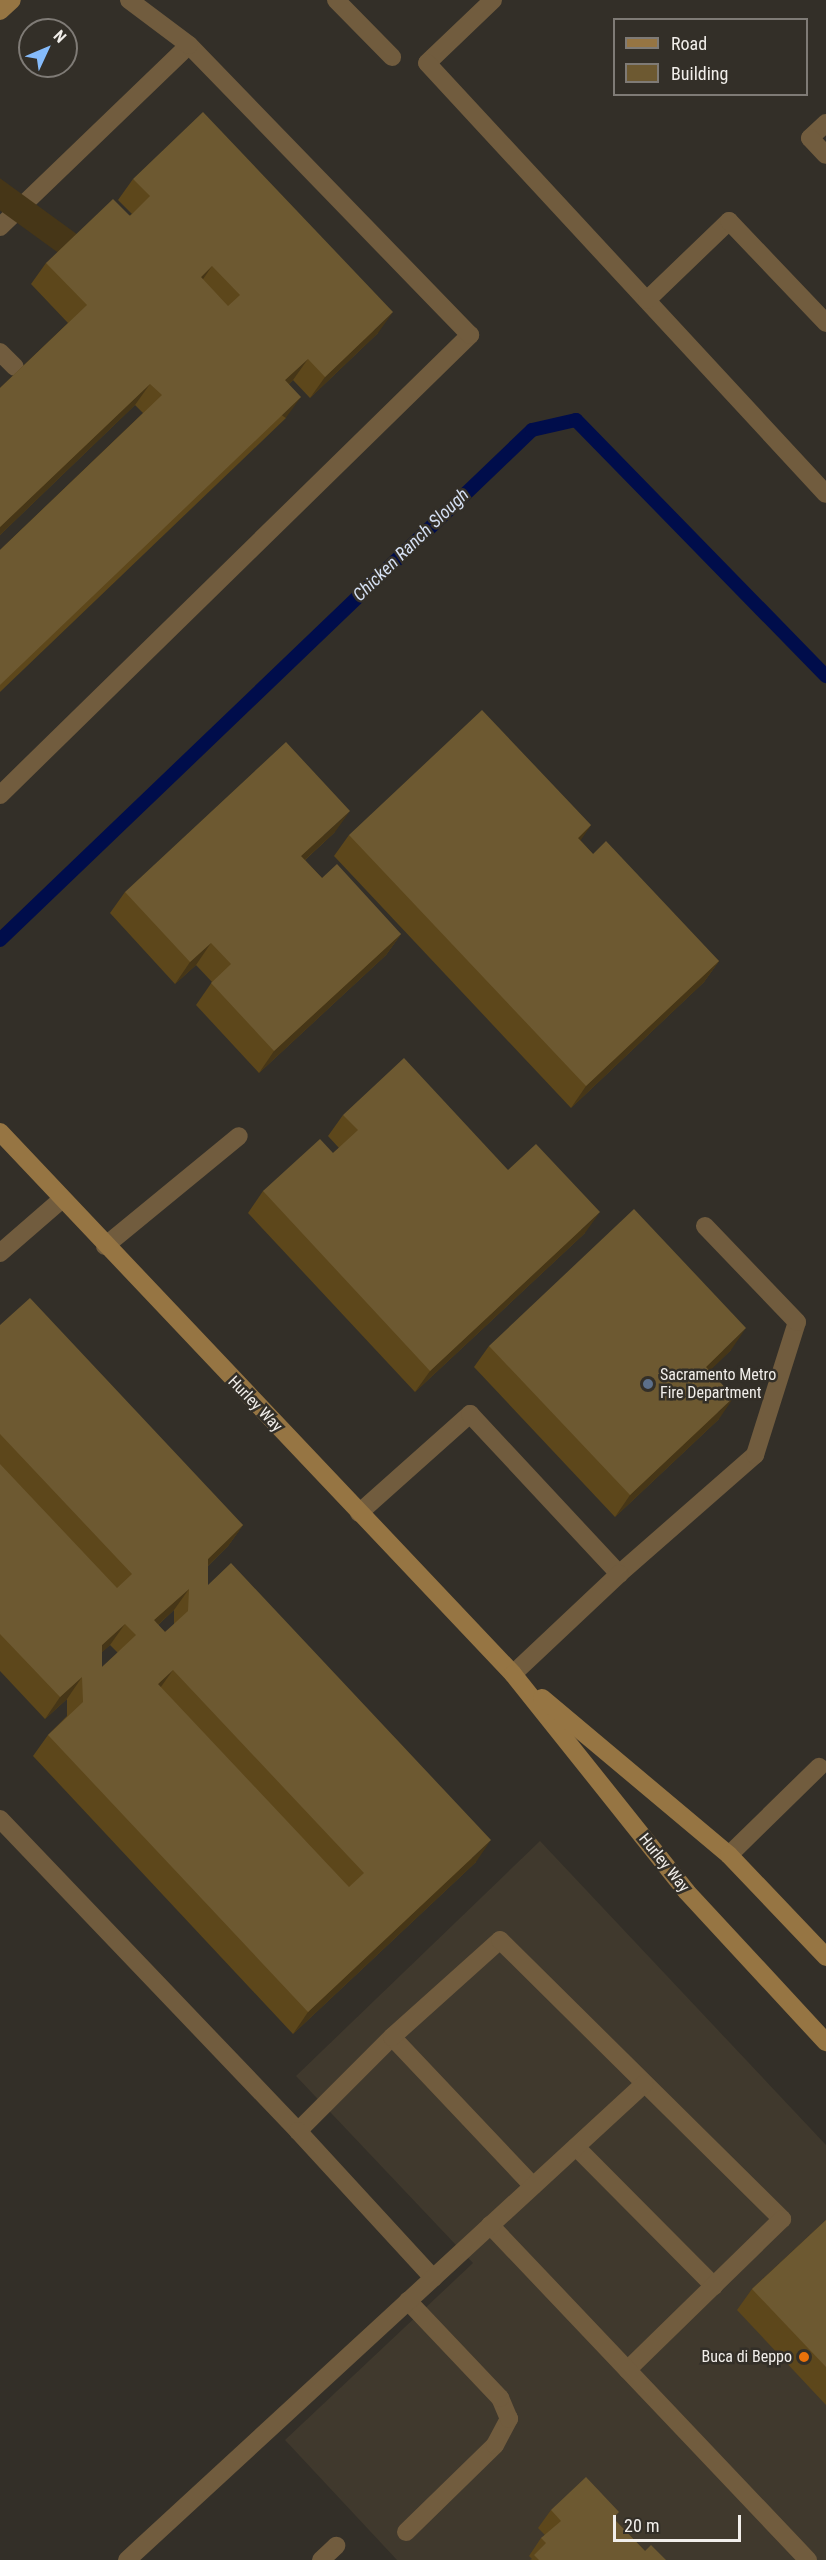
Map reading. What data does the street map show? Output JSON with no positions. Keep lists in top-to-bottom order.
{
  "streets": {
    "street": ["Hurley Way"]
  },
  "water": ["Chicken Ranch Slough"],
  "places": ["Sacramento Metro Fire Department", "Buca di Beppo"],
  "legend": ["Road", "Building"],
  "scale_bar": "20 m",
  "north": "top right"
}
